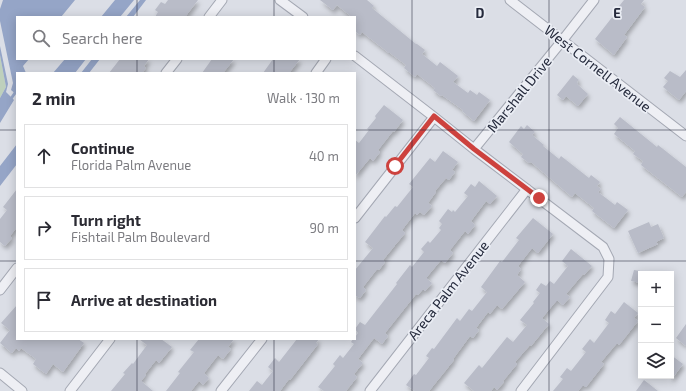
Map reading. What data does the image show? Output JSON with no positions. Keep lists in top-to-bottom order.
{
  "streets": {
    "street": ["West Cornell Avenue", "Marshall Drive", "Areca Palm Avenue"]
  },
  "crossings": [
    ["West Cornell Avenue", "Marshall Drive"]
  ],
  "page": {
    "search": "Search here",
    "heading": ["2 min", "Walk · 130 m"],
    "list": [
      ["Continue", "Florida Palm Avenue", "40 m"],
      ["Turn right", "Fishtail Palm Boulevard", "90 m"],
      "Arrive at destination"
    ],
    "map_buttons": ["+", "−"]
  },
  "grid": {
    "columns": ["D", "E"]
  }
}
